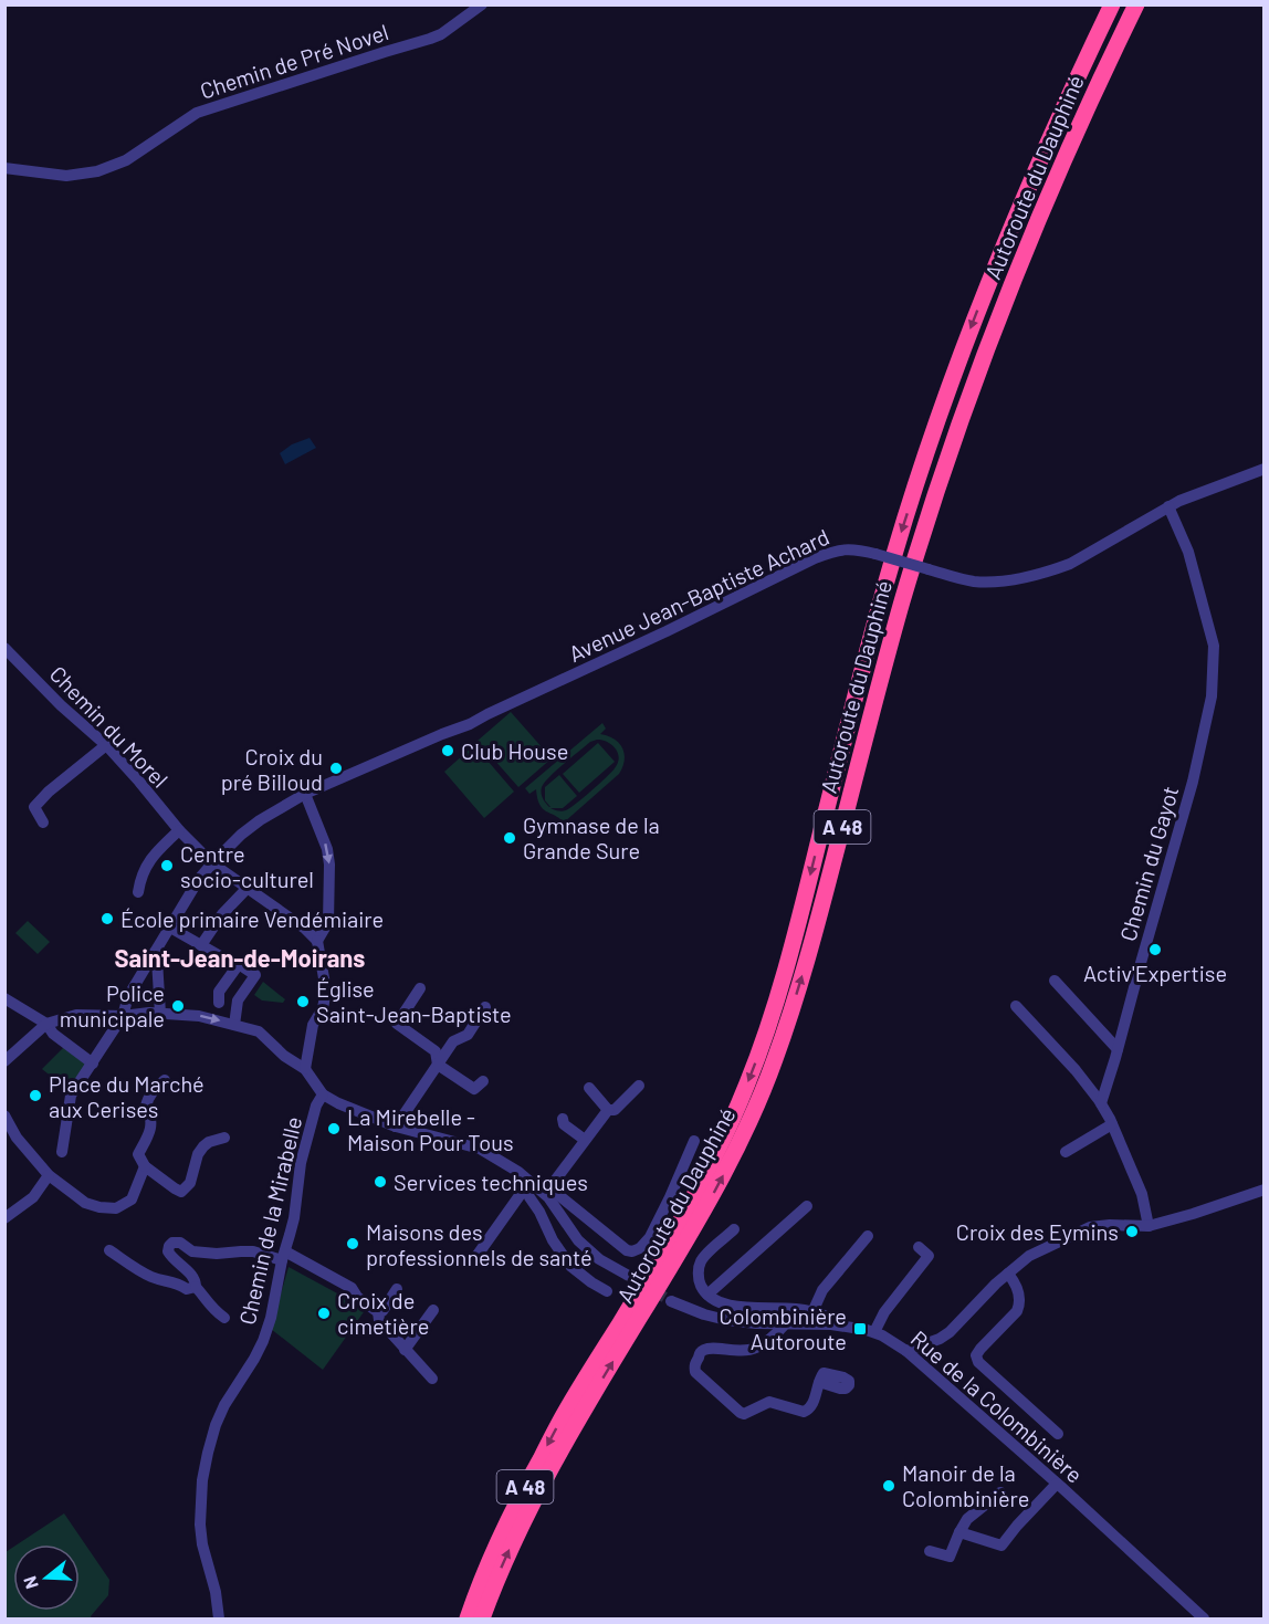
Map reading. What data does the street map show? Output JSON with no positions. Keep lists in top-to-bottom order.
{
  "streets": {
    "highway": ["Autoroute du Dauphiné", "A 48"],
    "street": [
      "Chemin de Pré Novel",
      "Avenue Jean-Baptiste Achard",
      "Chemin du Morel",
      "Chemin du Gayot",
      "Chemin de la Mirabelle",
      "Rue de la Colombinière"
    ]
  },
  "crossings": [
    ["Avenue Jean-Baptiste Achard", "Chemin du Morel"],
    ["Avenue Jean-Baptiste Achard", "Chemin du Gayot"]
  ],
  "districts": ["Saint-Jean-de-Moirans"],
  "places": {
    "other": [
      "Club House",
      "Croix du pré Billoud",
      "Gymnase de la Grande Sure",
      "Centre socio-culturel",
      "École primaire Vendémiaire",
      "Activ'Expertise",
      "Église Saint-Jean-Baptiste",
      "Police municipale",
      "Place du Marché aux Cerises",
      "La Mirebelle - Maison Pour Tous",
      "Services techniques",
      "Croix des Eymins",
      "Maisons des professionnels de santé",
      "Croix de cimetière",
      "Manoir de la Colombinière"
    ],
    "transit": ["Colombinière Autoroute"]
  },
  "north": "left"
}
